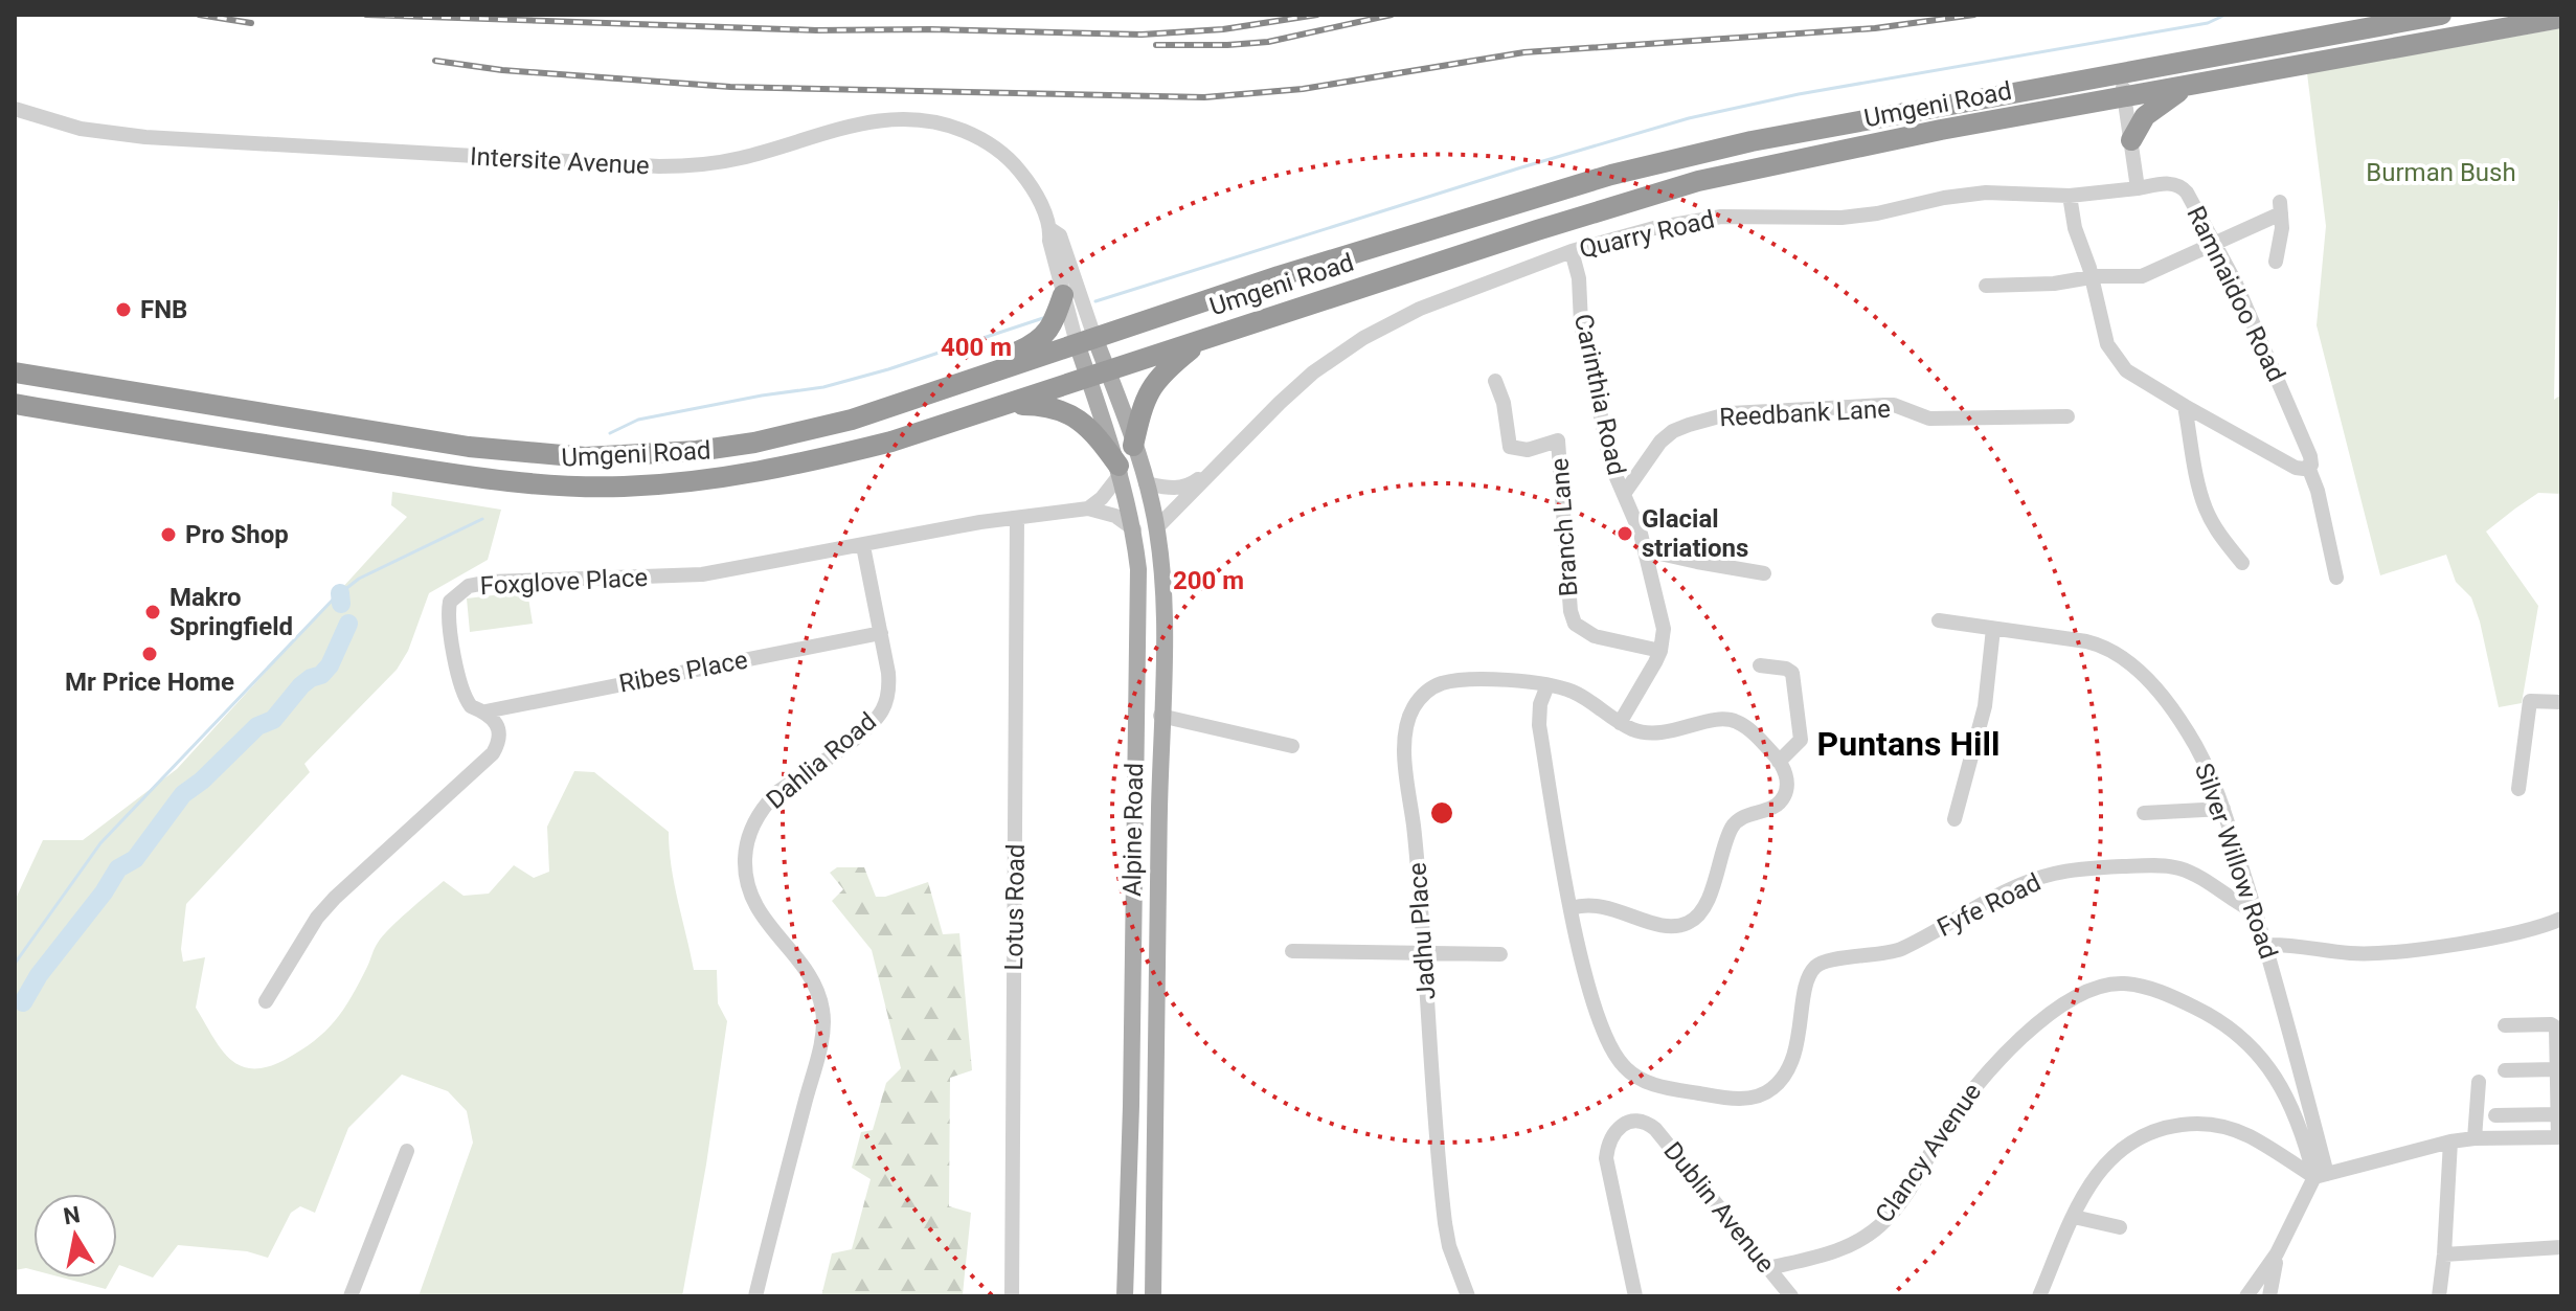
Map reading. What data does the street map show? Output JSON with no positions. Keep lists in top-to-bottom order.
{
  "streets": {
    "highway": ["Umgeni Road"],
    "main road": ["Alpine Road"],
    "street": [
      "Intersite Avenue",
      "Quarry Road",
      "Ramnaidoo Road",
      "Carinthia Road",
      "Reedbank Lane",
      "Branch Lane",
      "Foxglove Place",
      "Ribes Place",
      "Dahlia Road",
      "Silver Willow Road",
      "Fyfe Road",
      "Lotus Road",
      "Jadhu Place",
      "Clancy Avenue",
      "Dublin Avenue"
    ]
  },
  "crossings": [
    ["Umgeni Road", "Intersite Avenue"],
    ["Umgeni Road", "Alpine Road"],
    ["Quarry Road", "Ramnaidoo Road"],
    ["Quarry Road", "Carinthia Road"],
    ["Quarry Road", "Alpine Road"],
    ["Carinthia Road", "Reedbank Lane"],
    ["Carinthia Road", "Branch Lane"],
    ["Foxglove Place", "Ribes Place"],
    ["Foxglove Place", "Dahlia Road"],
    ["Foxglove Place", "Alpine Road"],
    ["Foxglove Place", "Lotus Road"],
    ["Ribes Place", "Dahlia Road"],
    ["Silver Willow Road", "Fyfe Road"],
    ["Silver Willow Road", "Clancy Avenue"],
    ["Clancy Avenue", "Dublin Avenue"]
  ],
  "districts": ["Puntans Hill"],
  "parks": ["Burman Bush"],
  "places": [
    "FNB",
    "Glacial striations",
    "Pro Shop",
    "Makro Springfield",
    "Mr Price Home"
  ],
  "north": "top",
  "rings": ["400 m", "200 m"]
}
